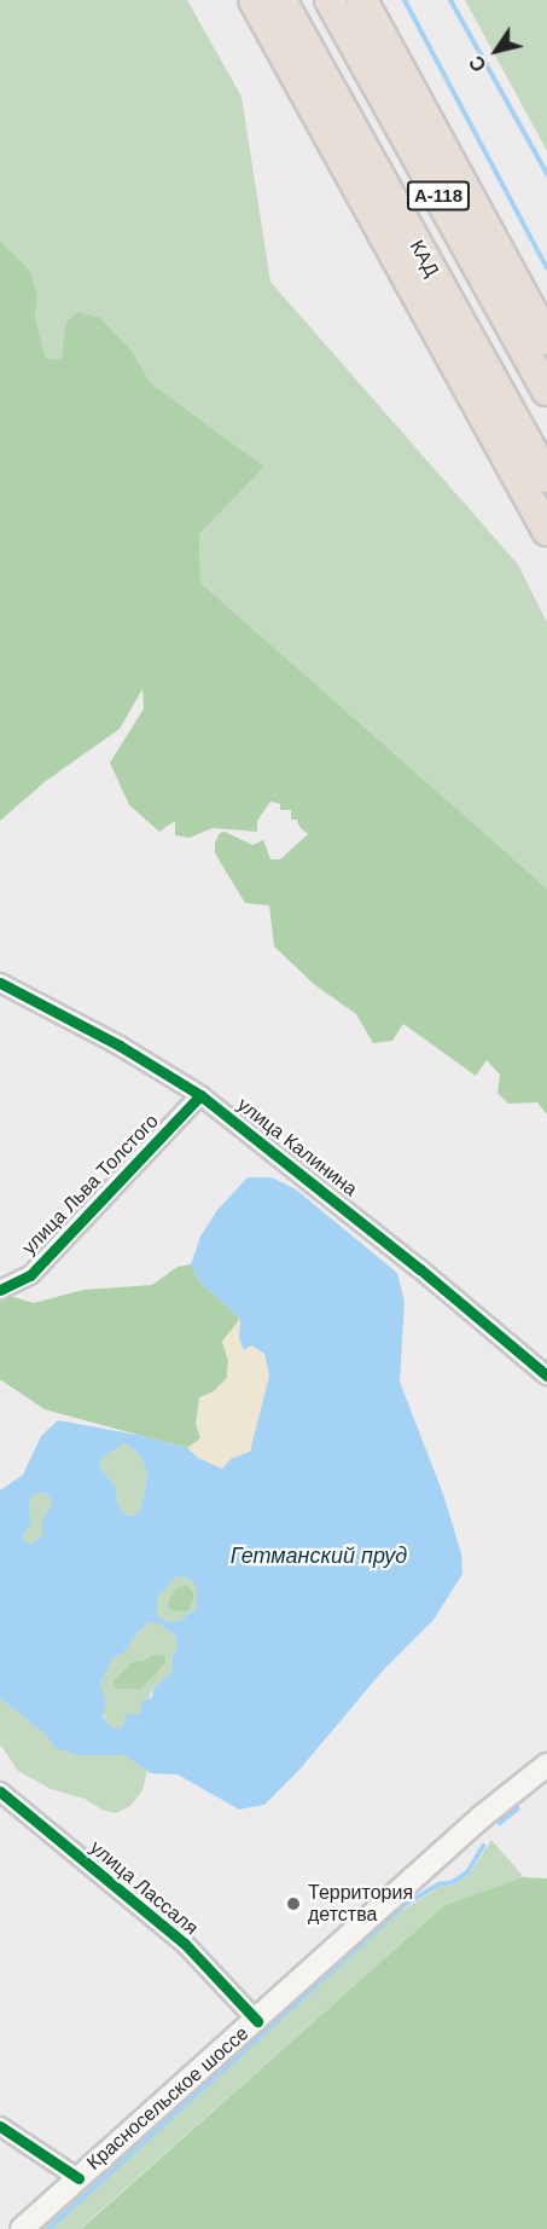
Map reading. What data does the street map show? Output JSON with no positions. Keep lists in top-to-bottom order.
{
  "streets": {
    "highway": ["А-118", "КАД"],
    "main road": ["Красносельское шоссе"],
    "street": ["улица Калинина", "улица Льва Толстого", "улица Лассаля"]
  },
  "crossings": [
    ["улица Калинина", "улица Льва Толстого"],
    ["улица Лассаля", "Красносельское шоссе"]
  ],
  "water": ["Гетманский пруд"],
  "places": ["Территория детства"],
  "north": "bottom left"
}
